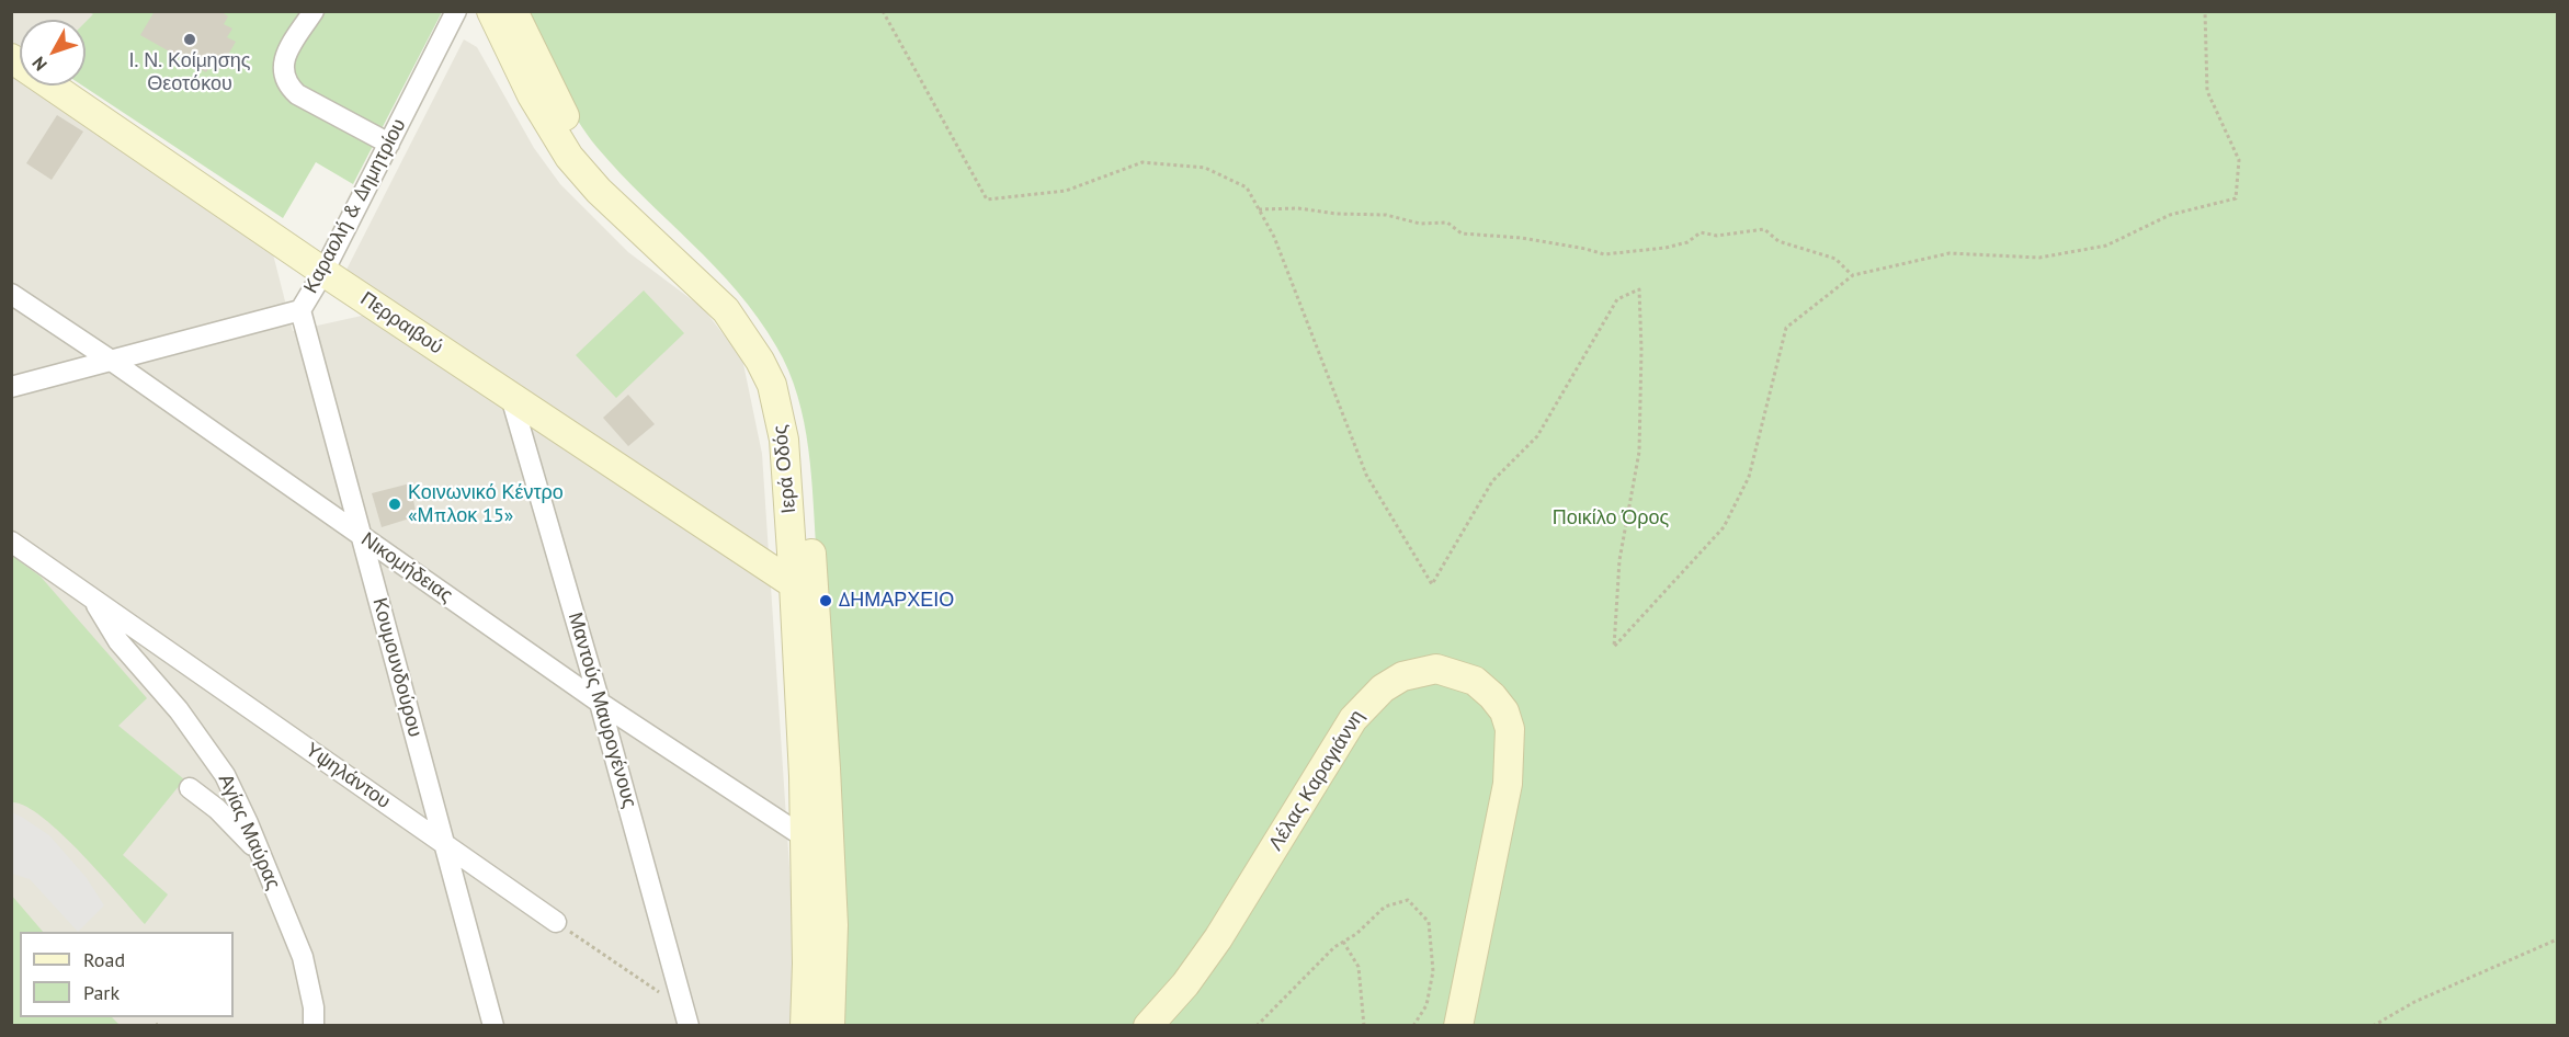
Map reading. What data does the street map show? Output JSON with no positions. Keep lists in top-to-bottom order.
{
  "streets": {
    "main road": ["Περραιβού", "Ιερά Οδός", "Λέλας Καραγιάννη"],
    "street": [
      "Καραολή & Δημητρίου",
      "Νικομήδειας",
      "Κουμουνδούρου",
      "Μαντούς Μαυρογένους",
      "Υψηλάντου",
      "Αγίας Μαύρας"
    ]
  },
  "crossings": [
    ["Καραολή & Δημητρίου", "Περραιβού"],
    ["Καραολή & Δημητρίου", "Νικομήδειας"],
    ["Καραολή & Δημητρίου", "Κουμουνδούρου"],
    ["Περραιβού", "Ιερά Οδός"],
    ["Περραιβού", "Μαντούς Μαυρογένους"],
    ["Ιερά Οδός", "Νικομήδειας"],
    ["Νικομήδειας", "Κουμουνδούρου"],
    ["Νικομήδειας", "Μαντούς Μαυρογένους"],
    ["Κουμουνδούρου", "Υψηλάντου"],
    ["Υψηλάντου", "Αγίας Μαύρας"]
  ],
  "parks": ["Ποικίλο Όρος"],
  "places": ["Ι. Ν. Κοίμησης Θεοτόκου", "Κοινωνικό Κέντρο «Μπλοκ 15»", "ΔΗΜΑΡΧΕΙΟ"],
  "legend": ["Road", "Park"],
  "north": "bottom left"
}
